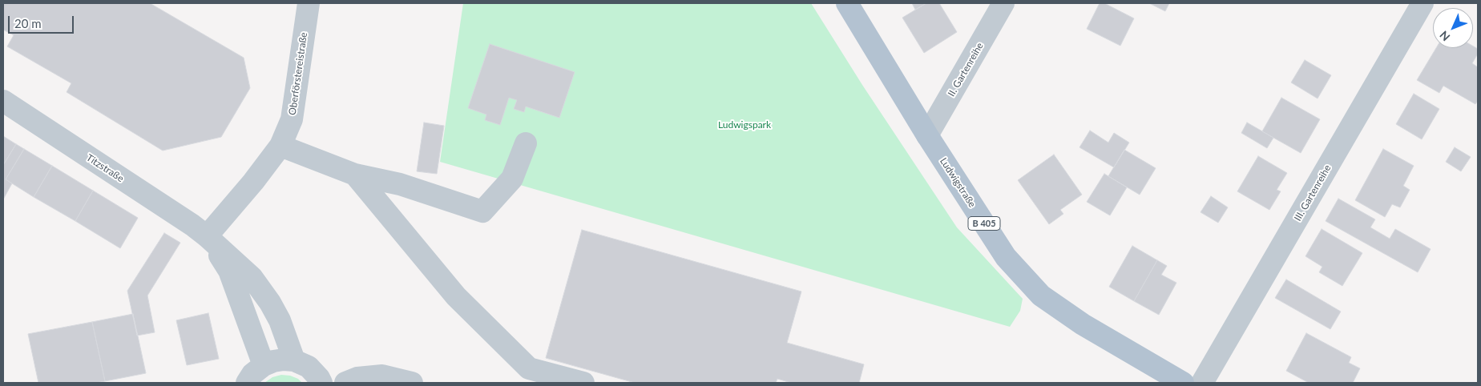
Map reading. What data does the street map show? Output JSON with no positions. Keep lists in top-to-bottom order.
{
  "streets": {
    "main road": ["Ludwigstraße", "B 405"],
    "street": [
      "II. Gartenreihe",
      "Oberförstereistraße",
      "Titzstraße",
      "III. Gartenreihe"
    ]
  },
  "crossings": [
    ["II. Gartenreihe", "Ludwigstraße"],
    ["Oberförstereistraße", "Titzstraße"]
  ],
  "parks": ["Ludwigspark"],
  "scale_bar": "20 m",
  "north": "bottom left"
}
